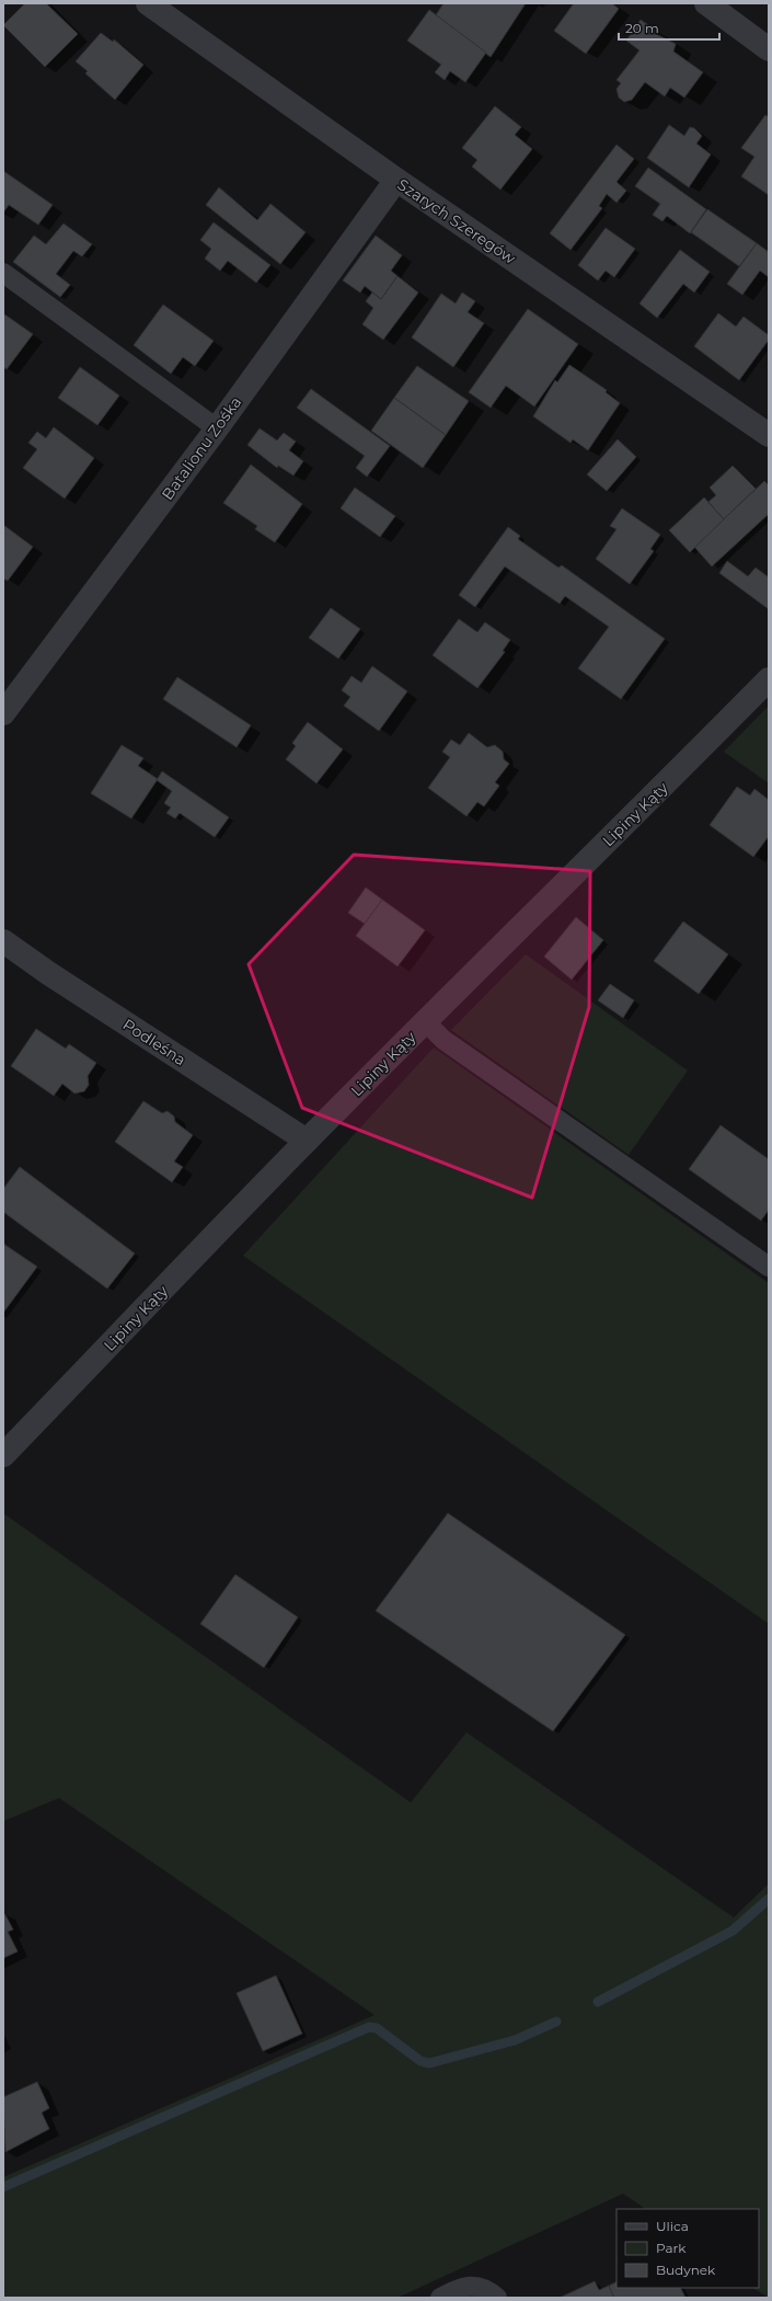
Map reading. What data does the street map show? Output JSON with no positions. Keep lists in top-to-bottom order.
{
  "streets": {
    "street": [
      "Szarych Szeregów",
      "Batalionu Zośka",
      "Lipiny Kąty",
      "Podleśna"
    ]
  },
  "crossings": [
    ["Szarych Szeregów", "Batalionu Zośka"],
    ["Lipiny Kąty", "Podleśna"]
  ],
  "legend": ["Ulica", "Park", "Budynek"],
  "scale_bar": "20 m"
}
